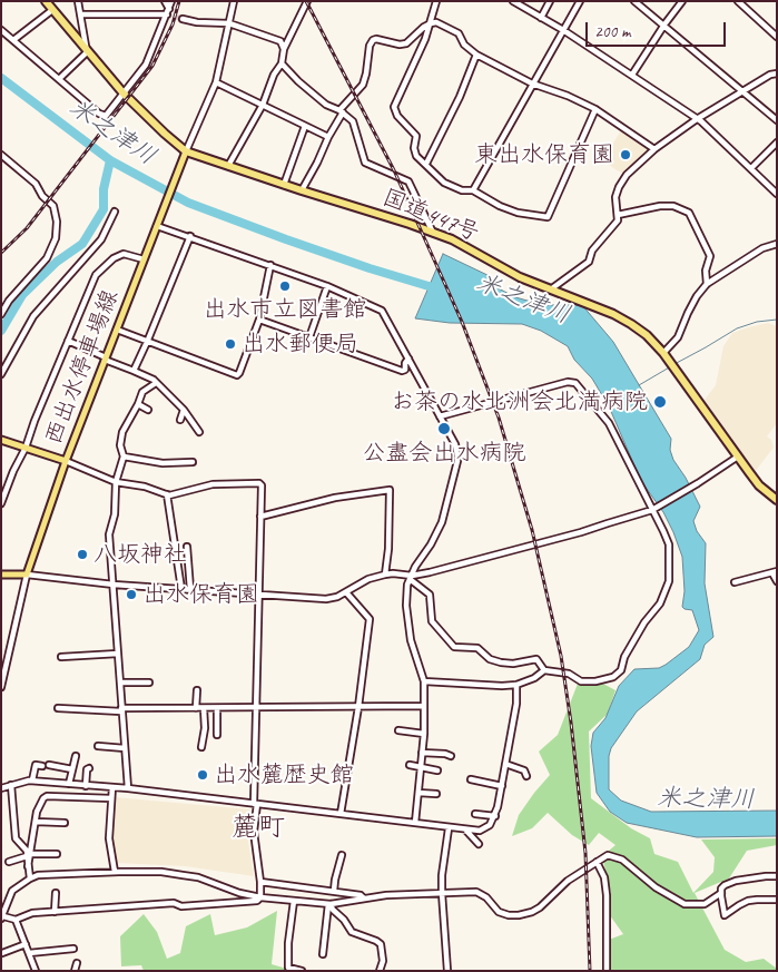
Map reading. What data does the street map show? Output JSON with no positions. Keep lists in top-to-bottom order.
{
  "streets": {
    "highway": ["国道447号"],
    "main road": ["西出水停車場線"]
  },
  "crossings": [
    ["国道447号", "西出水停車場線"]
  ],
  "districts": ["麓町"],
  "water": ["米之津川"],
  "places": [
    "東出水保育園",
    "出水市立図書館",
    "出水郵便局",
    "お茶の水北洲会北満病院",
    "公盡会出水病院",
    "八坂神社",
    "出水保育園",
    "出水麓歴史館"
  ],
  "scale_bar": "200 m"
}
